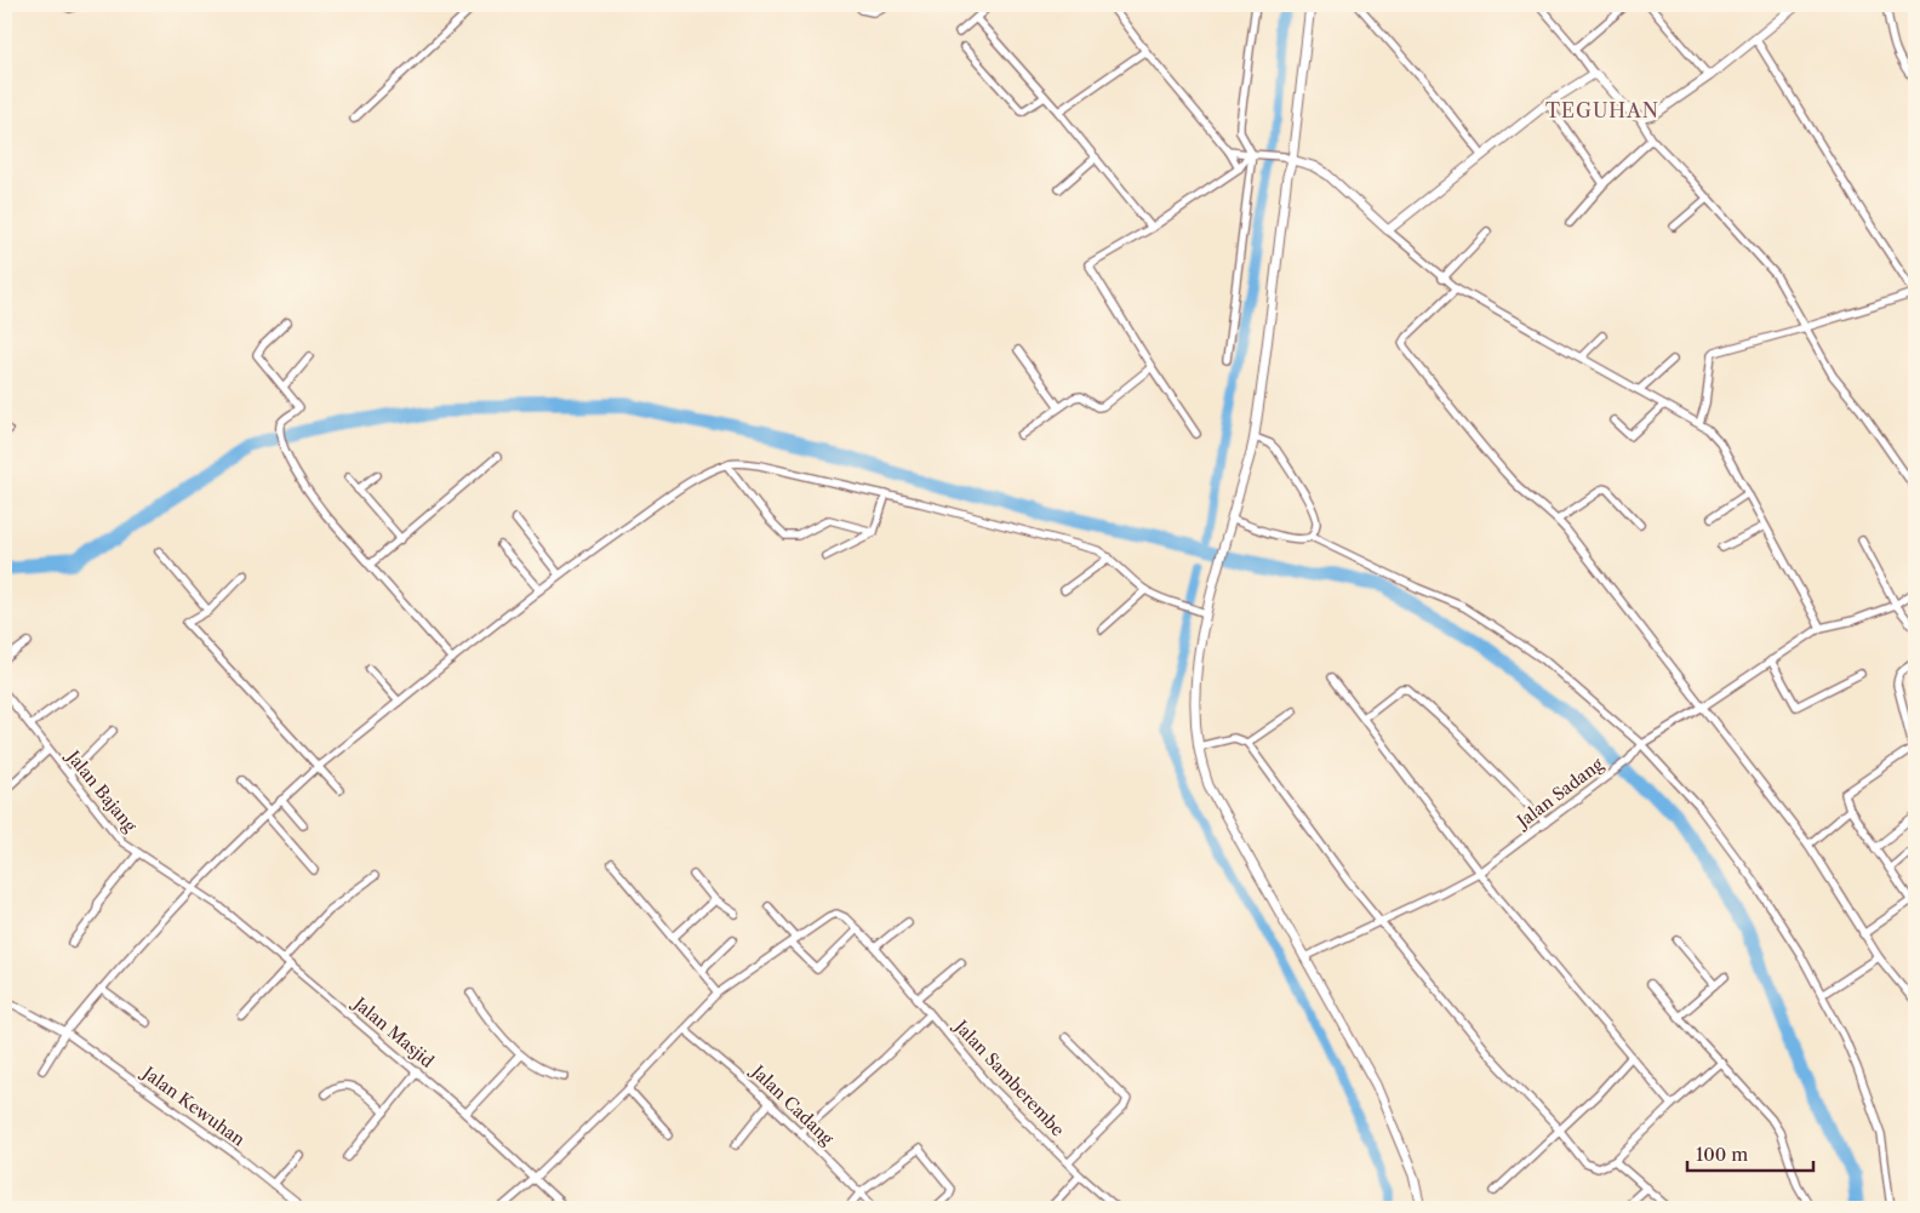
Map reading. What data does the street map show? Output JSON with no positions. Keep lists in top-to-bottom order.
{
  "streets": {
    "street": [
      "Jalan Bajang",
      "Jalan Sadang",
      "Jalan Masjid",
      "Jalan Samberembe",
      "Jalan Cadang",
      "Jalan Kewuhan"
    ]
  },
  "crossings": [
    ["Jalan Bajang", "Jalan Masjid"],
    ["Jalan Masjid", "Jalan Samberembe"],
    ["Jalan Samberembe", "Jalan Cadang"]
  ],
  "districts": ["TEGUHAN"],
  "scale_bar": "100 m"
}
